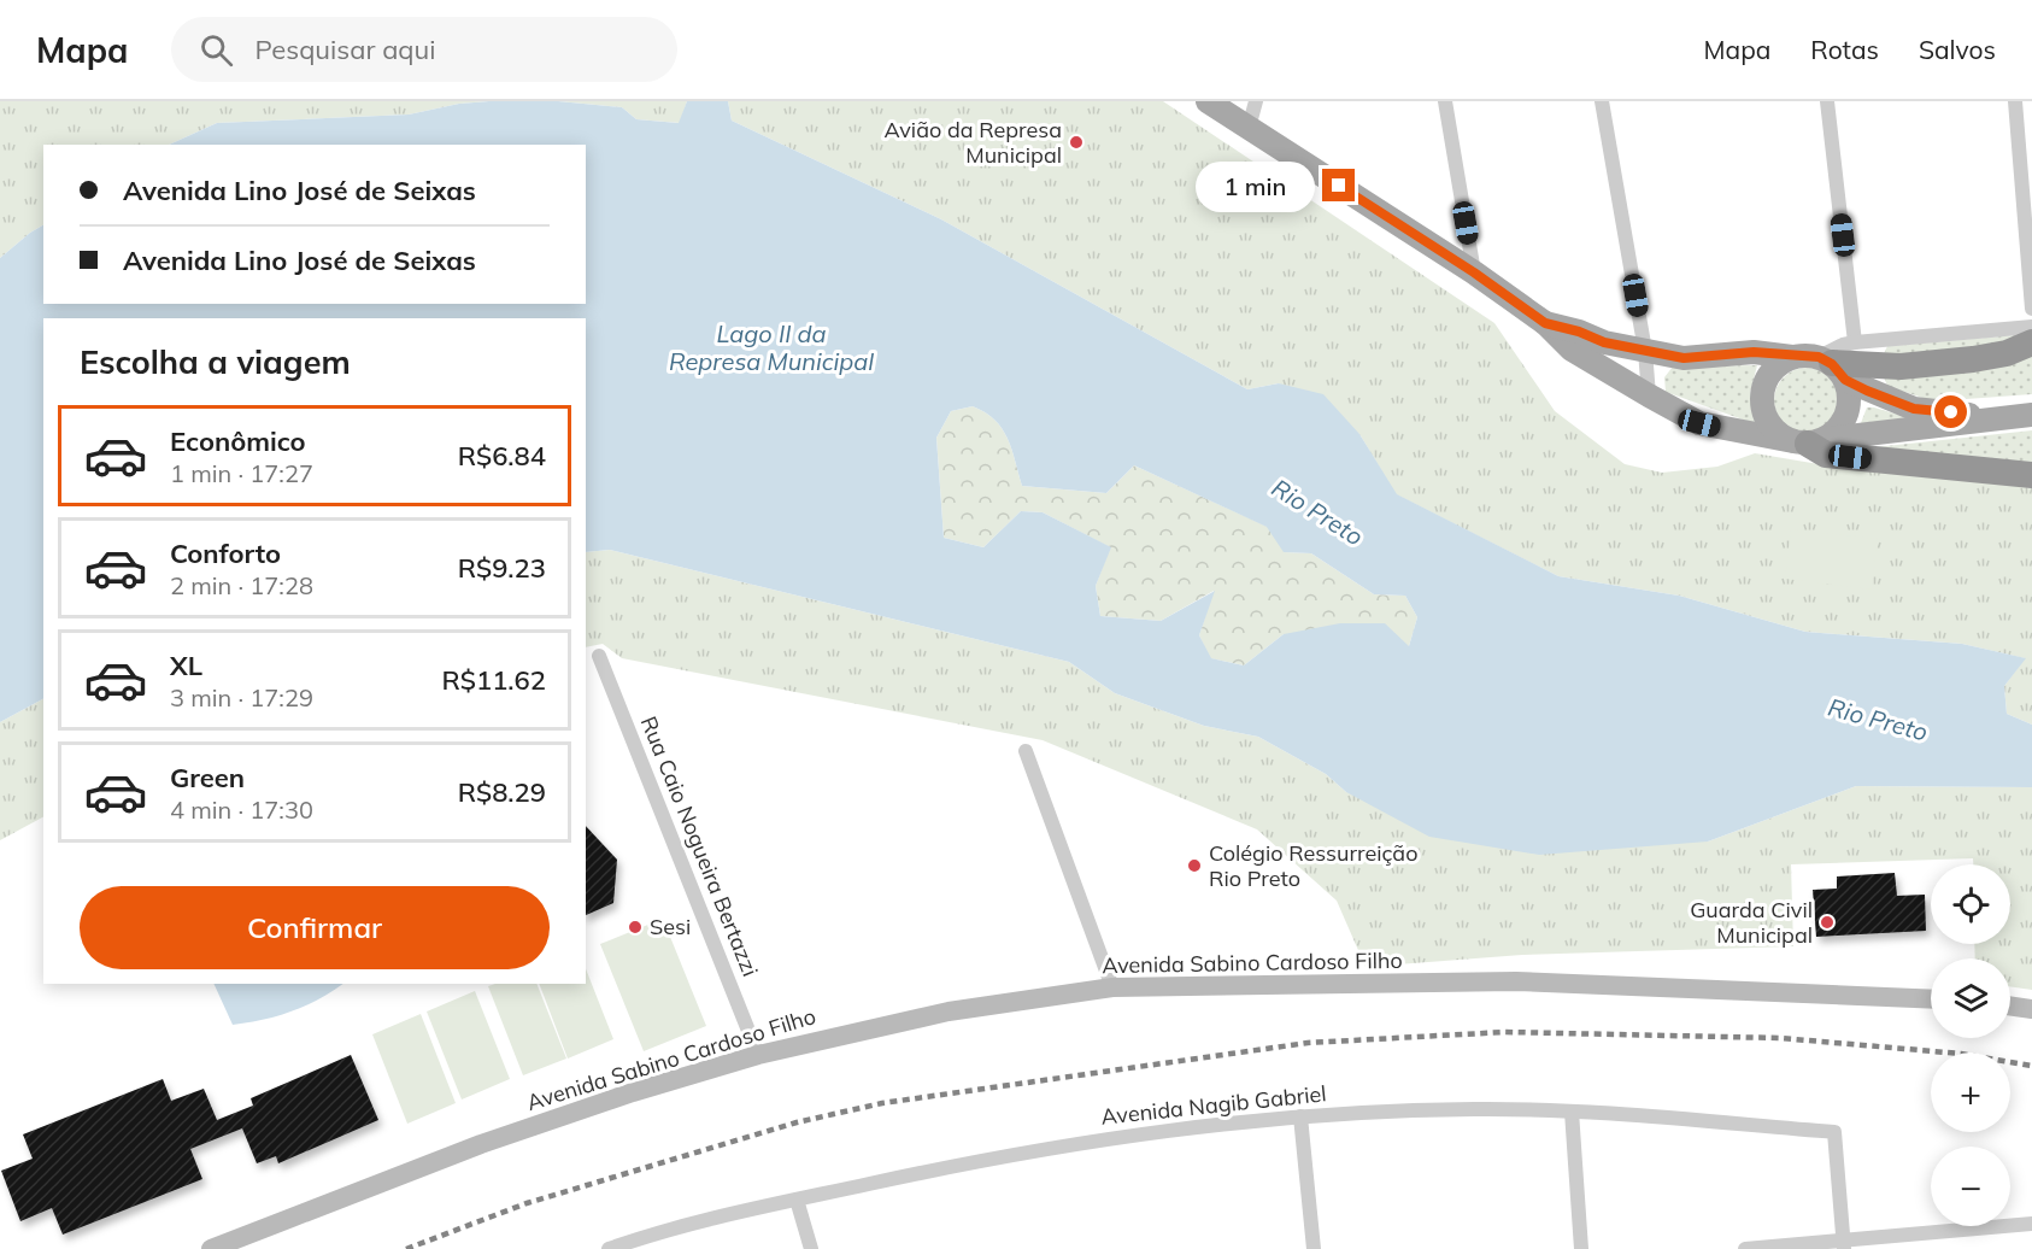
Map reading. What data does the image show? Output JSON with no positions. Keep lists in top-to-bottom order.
{
  "streets": {
    "main road": ["Avenida Sabino Cardoso Filho"],
    "street": ["Rua Caio Nogueira Bertazzi", "Avenida Nagib Gabriel"]
  },
  "crossings": [
    ["Rua Caio Nogueira Bertazzi", "Avenida Sabino Cardoso Filho"]
  ],
  "water": ["Lago II da Represa Municipal", "Rio Preto"],
  "places": [
    "Avião da Represa Municipal",
    "Colégio Ressurreição Rio Preto",
    "Guarda Civil Municipal",
    "Sesi"
  ],
  "page": {
    "header": "Mapa",
    "search": "Pesquisar aqui",
    "nav": ["Mapa", "Rotas", "Salvos"],
    "banner": ["Avenida Lino José de Seixas", "Avenida Lino José de Seixas"],
    "bubble": "1 min",
    "heading": "Escolha a viagem",
    "list": [
      {
        "name": "Econômico",
        "note": "1 min · 17:27",
        "value": "R$6.84"
      },
      {
        "name": "Conforto",
        "note": "2 min · 17:28",
        "value": "R$9.23"
      },
      {
        "name": "XL",
        "note": "3 min · 17:29",
        "value": "R$11.62"
      },
      {
        "name": "Green",
        "note": "4 min · 17:30",
        "value": "R$8.29"
      }
    ],
    "map_buttons": ["+", "−"],
    "buttons": "Confirmar"
  }
}
